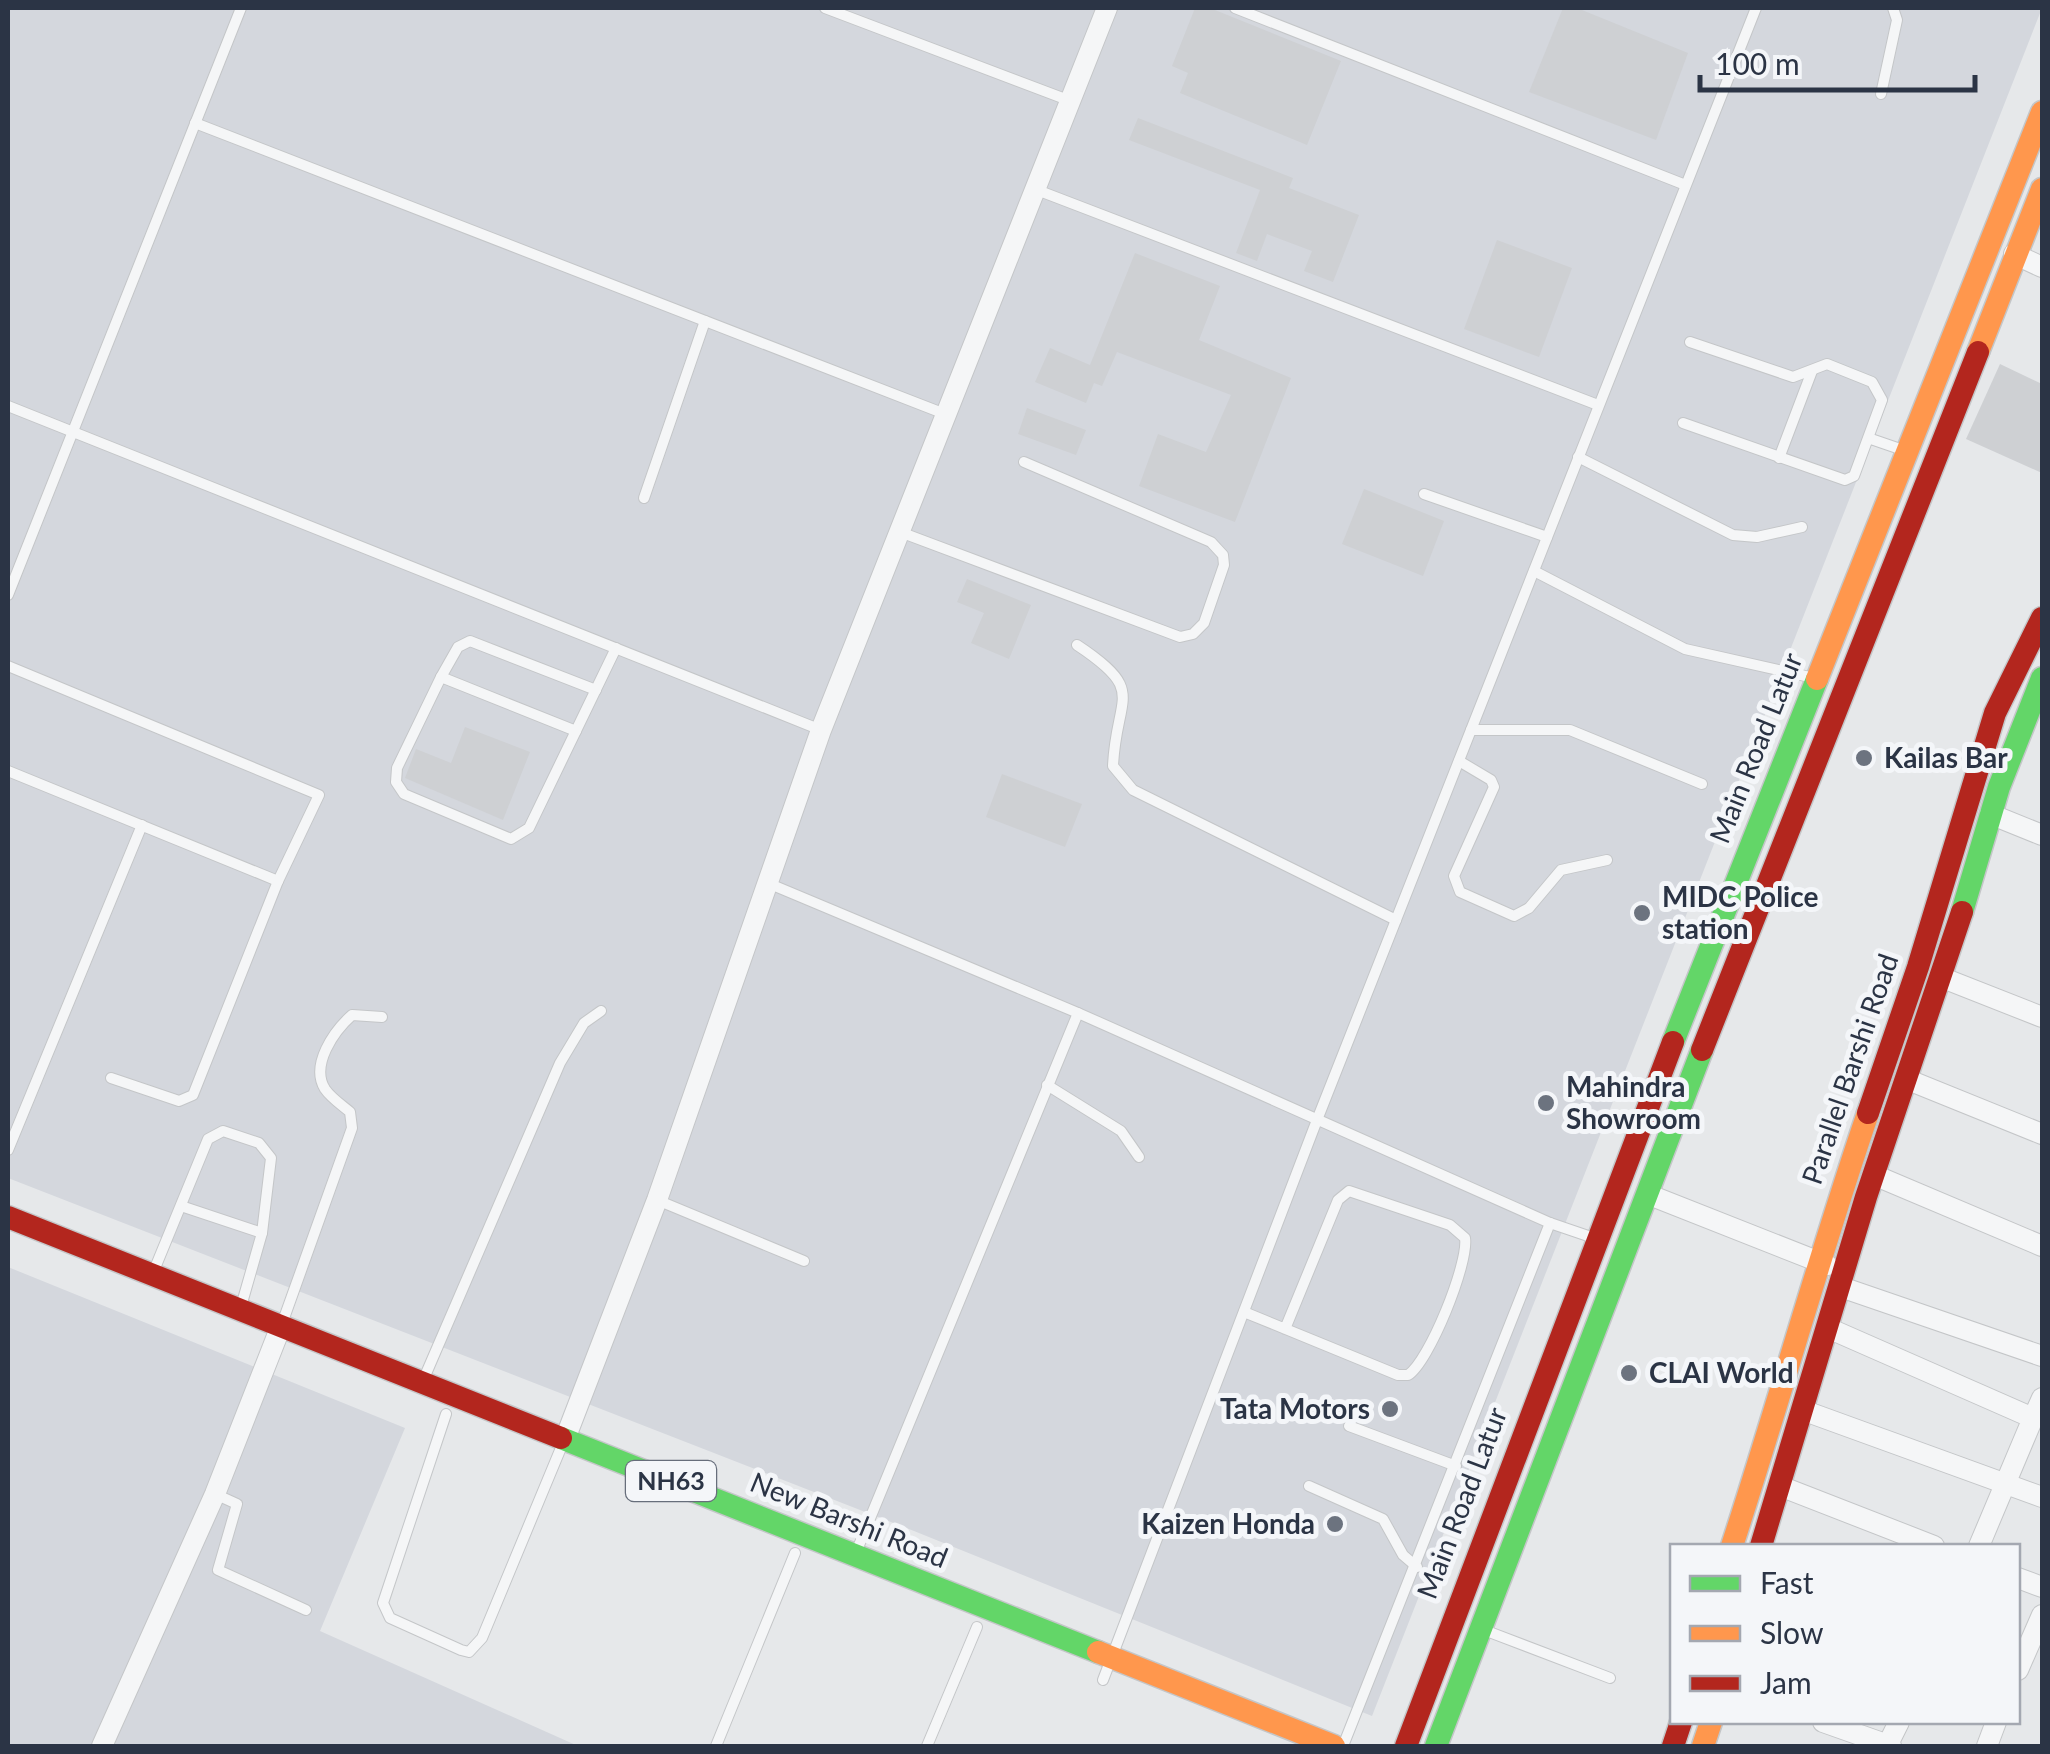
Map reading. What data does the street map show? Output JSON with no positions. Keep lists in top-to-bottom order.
{
  "streets": {
    "main road": [
      "Main Road Latur",
      "Parallel Barshi Road",
      "NH63",
      "New Barshi Road"
    ]
  },
  "places": [
    "Kailas Bar",
    "MIDC Police station",
    "Mahindra Showroom",
    "CLAI World",
    "Tata Motors",
    "Kaizen Honda"
  ],
  "legend": ["Fast", "Slow", "Jam"],
  "scale_bar": "100 m"
}
